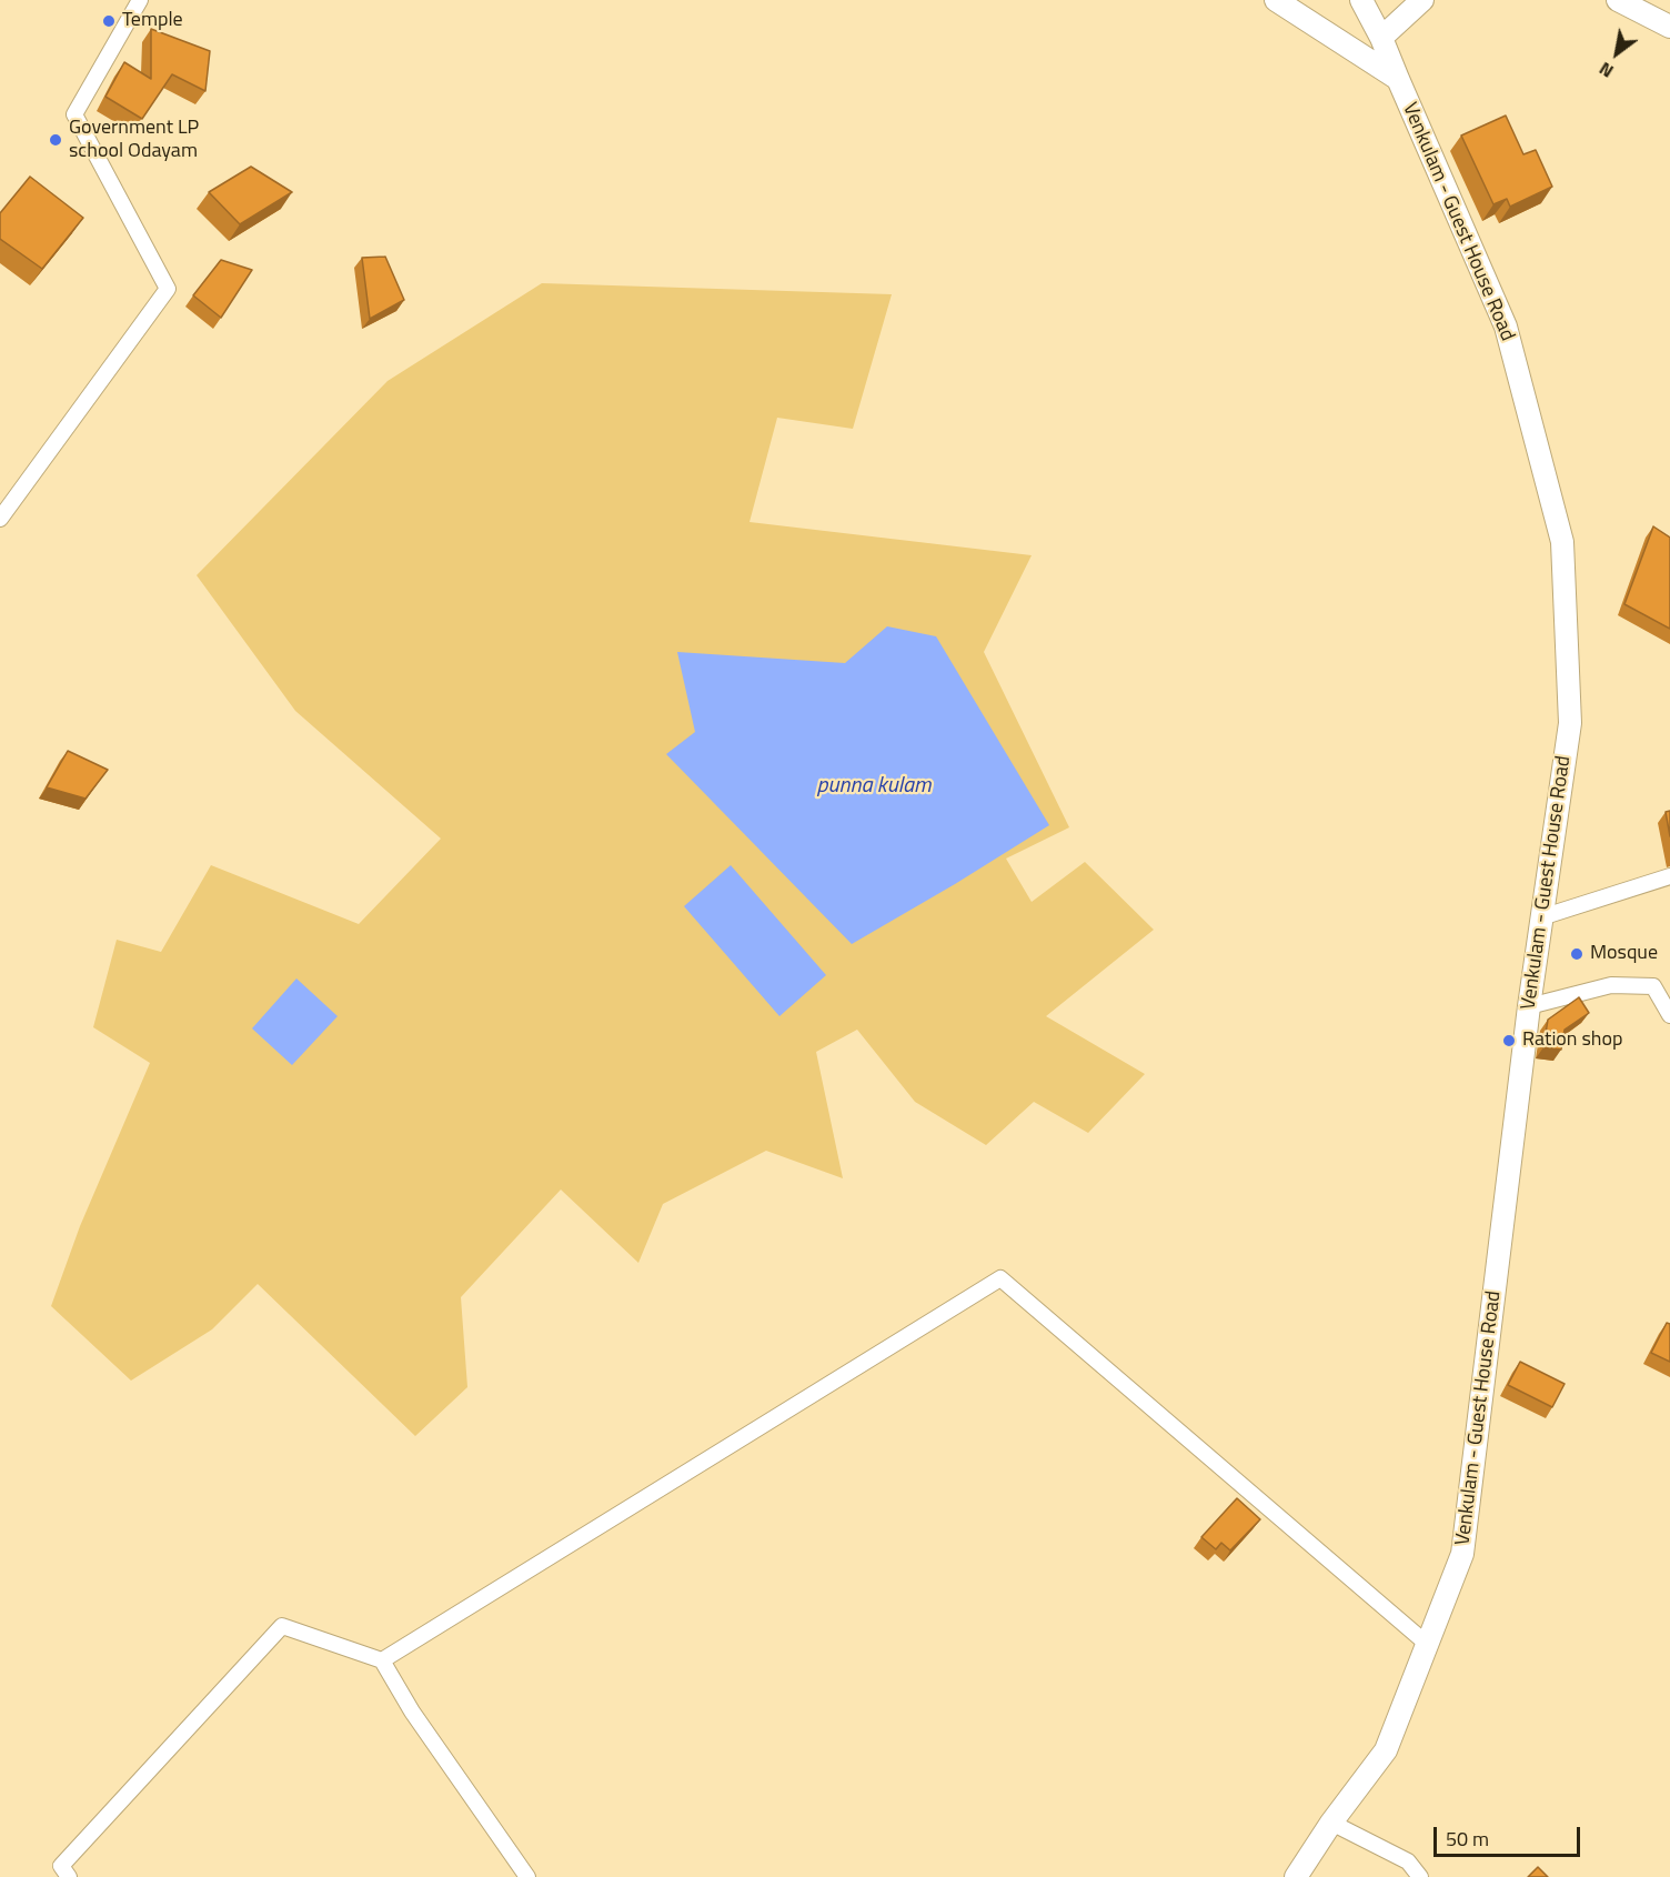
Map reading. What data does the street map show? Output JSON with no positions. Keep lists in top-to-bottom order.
{
  "streets": {
    "main road": ["Venkulam - Guest House Road"]
  },
  "water": ["punna kulam"],
  "places": [
    "Temple",
    "Government LP school Odayam",
    "Mosque",
    "Ration shop"
  ],
  "scale_bar": "50 m",
  "north": "bottom left"
}
